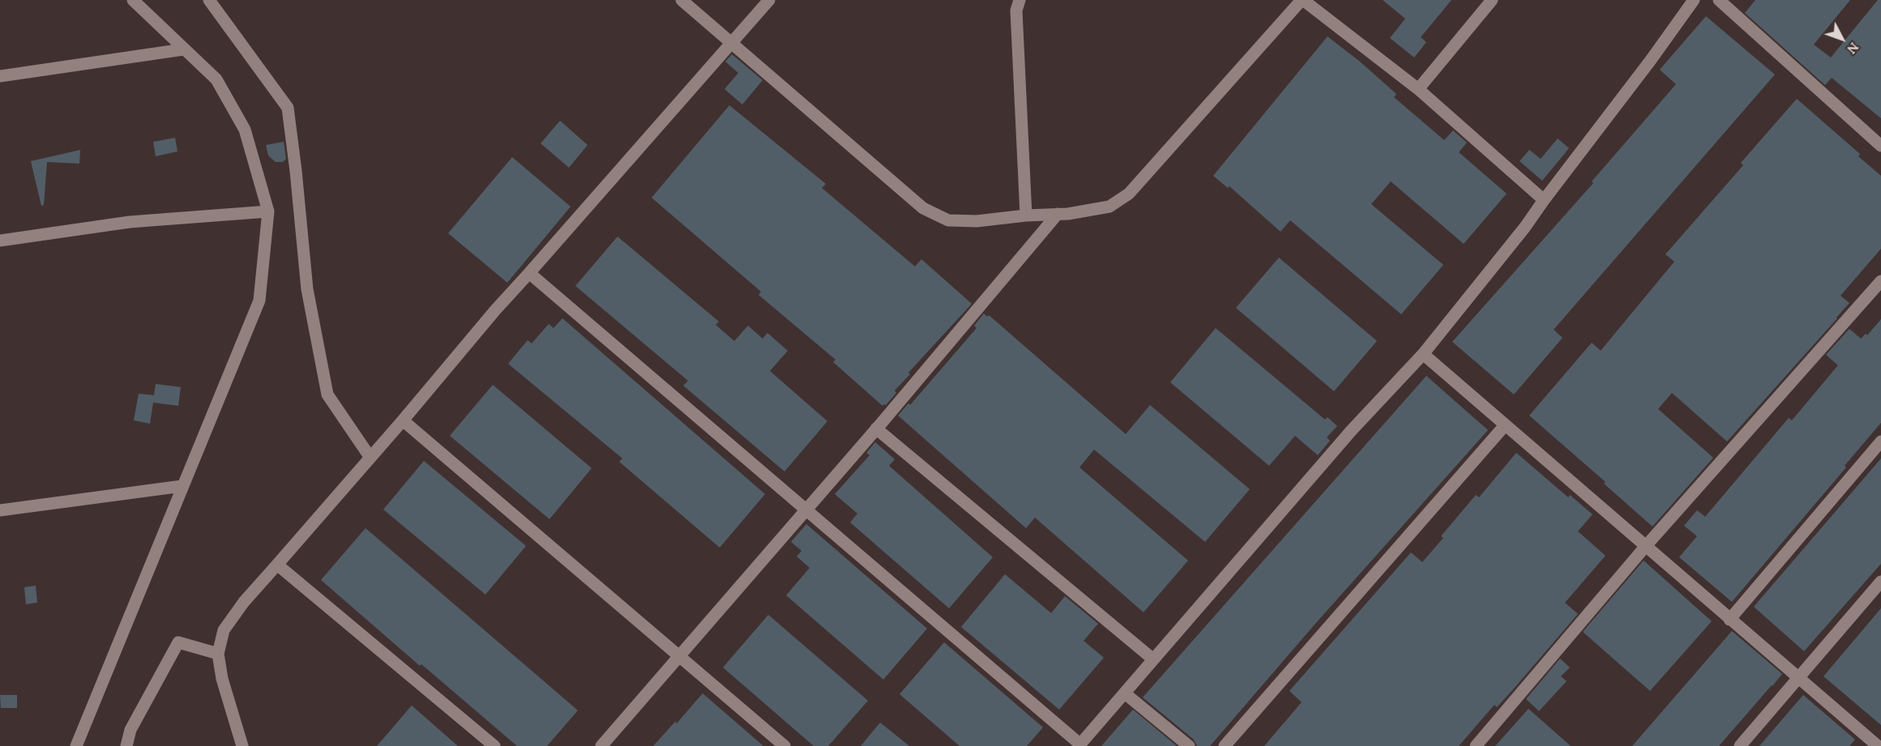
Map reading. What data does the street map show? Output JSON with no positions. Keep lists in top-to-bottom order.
{
  "north": "bottom right"
}
